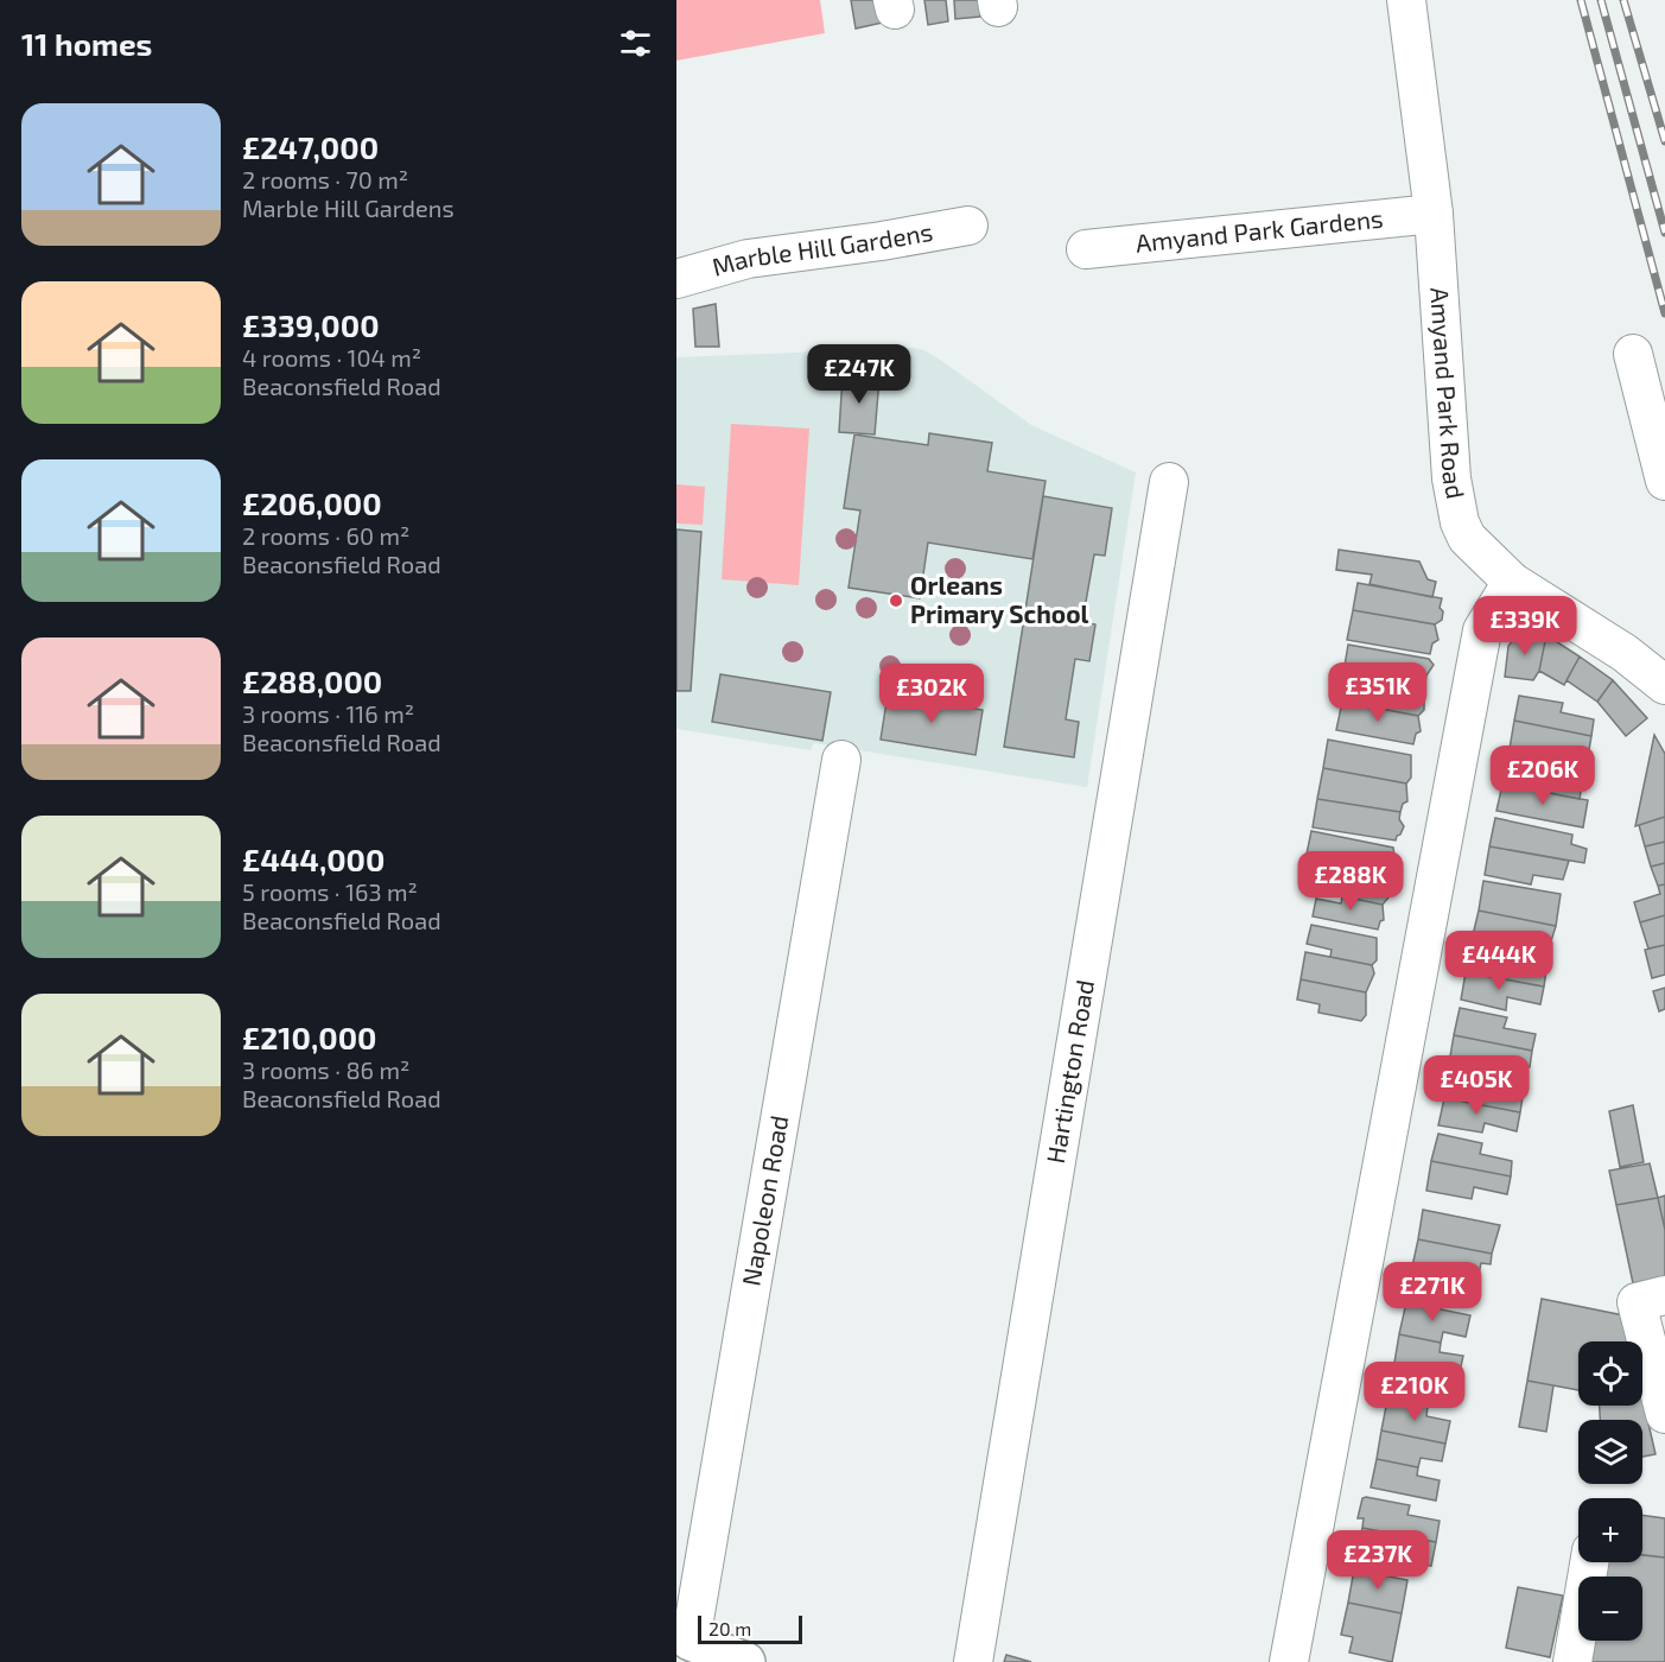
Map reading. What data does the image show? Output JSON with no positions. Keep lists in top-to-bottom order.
{
  "streets": {
    "street": [
      "Amyand Park Gardens",
      "Marble Hill Gardens",
      "Amyand Park Road",
      "Hartington Road",
      "Napoleon Road"
    ]
  },
  "crossings": [
    ["Amyand Park Gardens", "Amyand Park Road"]
  ],
  "places": ["Orleans Primary School"],
  "scale_bar": "20 m",
  "page": {
    "heading": "11 homes",
    "list": [
      {
        "name": "£247,000",
        "note": "2 rooms · 70 m² · Marble Hill Gardens"
      },
      {
        "name": "£339,000",
        "note": "4 rooms · 104 m² · Beaconsfield Road"
      },
      {
        "name": "£206,000",
        "note": "2 rooms · 60 m² · Beaconsfield Road"
      },
      {
        "name": "£288,000",
        "note": "3 rooms · 116 m² · Beaconsfield Road"
      },
      {
        "name": "£444,000",
        "note": "5 rooms · 163 m² · Beaconsfield Road"
      },
      {
        "name": "£210,000",
        "note": "3 rooms · 86 m² · Beaconsfield Road"
      }
    ],
    "price": [
      "£247K",
      "£339K",
      "£351K",
      "£302K",
      "£206K",
      "£288K",
      "£444K",
      "£405K",
      "£271K",
      "£210K",
      "£237K"
    ],
    "map_buttons": ["+", "−"],
    "scale": "20 m"
  }
}
